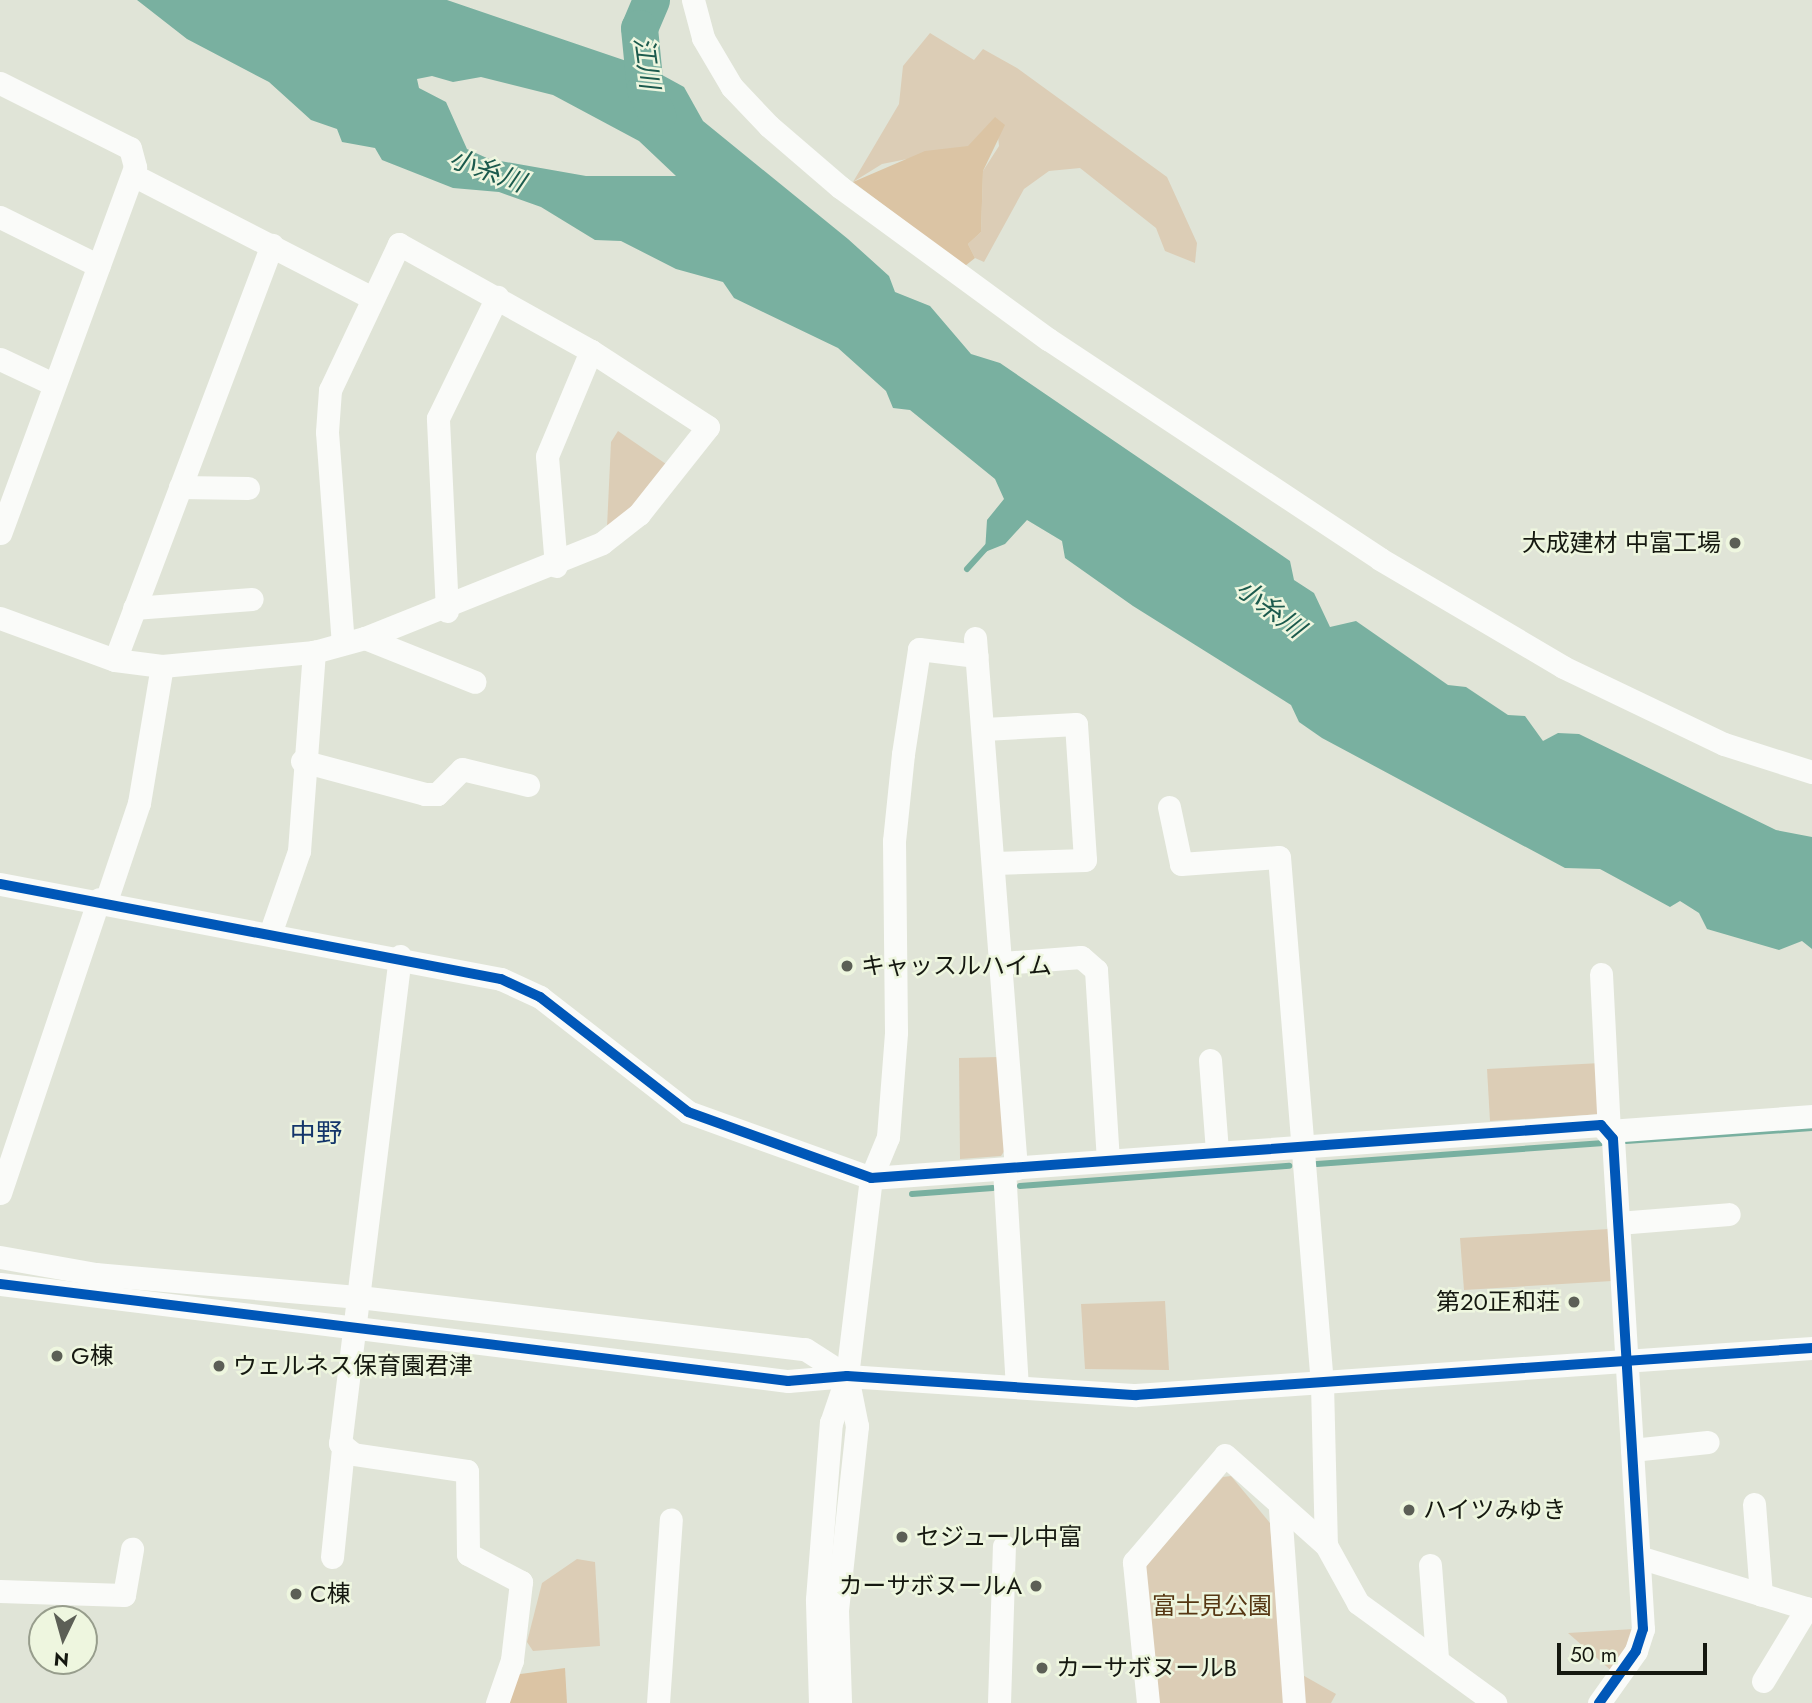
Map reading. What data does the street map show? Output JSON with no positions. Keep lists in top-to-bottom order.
{
  "districts": ["中野"],
  "water": ["江川", "小糸川"],
  "parks": ["富士見公園"],
  "places": [
    "大成建材 中富工場",
    "キャッスルハイム",
    "第20正和荘",
    "G棟",
    "ウェルネス保育園君津",
    "ハイツみゆき",
    "セジュール中富",
    "カーサボヌールA",
    "C棟",
    "カーサボヌールB"
  ],
  "scale_bar": "50 m",
  "north": "bottom"
}
